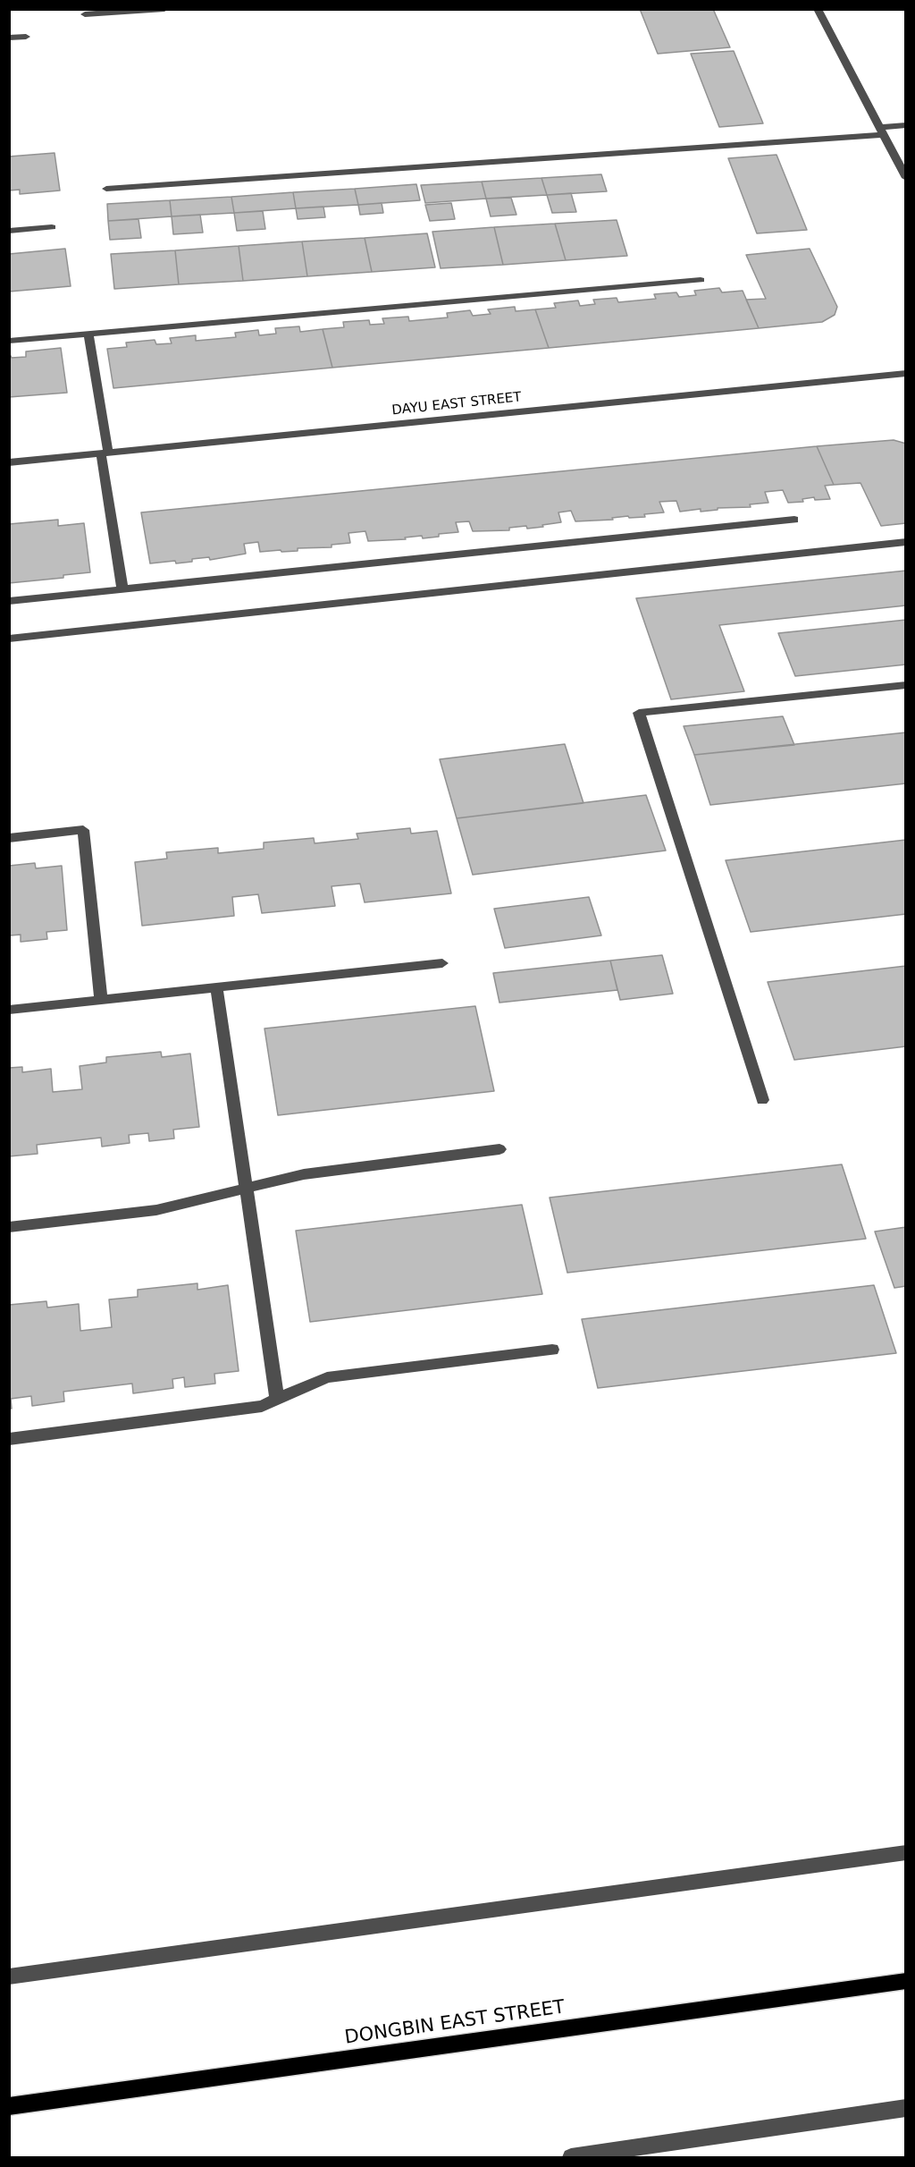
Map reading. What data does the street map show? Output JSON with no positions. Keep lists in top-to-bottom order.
{
  "streets": {
    "main road": ["DONGBIN EAST STREET"],
    "street": ["DAYU EAST STREET"]
  }
}
